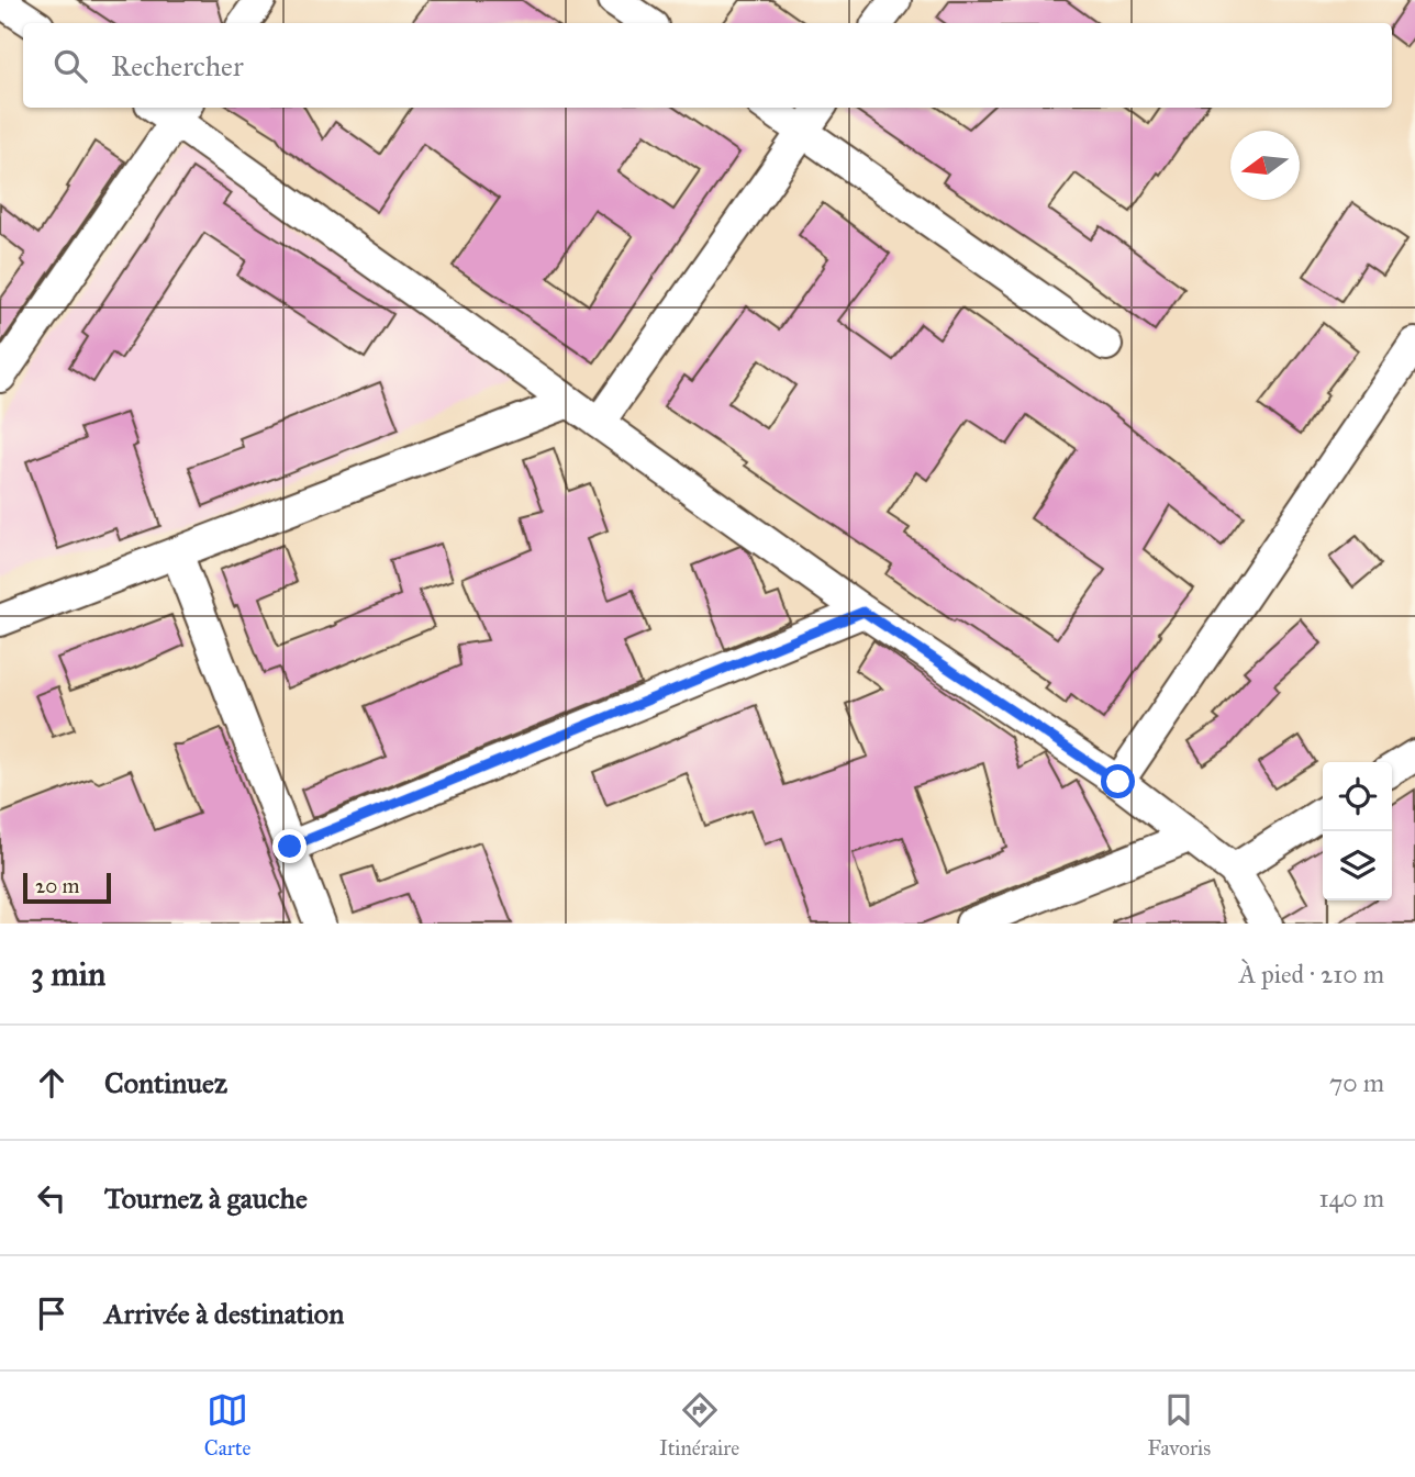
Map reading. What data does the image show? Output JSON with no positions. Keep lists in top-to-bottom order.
{
  "scale_bar": "20 m",
  "north": "left",
  "page": {
    "search": "Rechercher",
    "scale": "20 m",
    "heading": ["3 min", "À pied · 210 m"],
    "list": [
      ["Continuez", "70 m"],
      ["Tournez à gauche", "140 m"],
      "Arrivée à destination"
    ],
    "nav": ["Carte", "Itinéraire", "Favoris"]
  }
}
